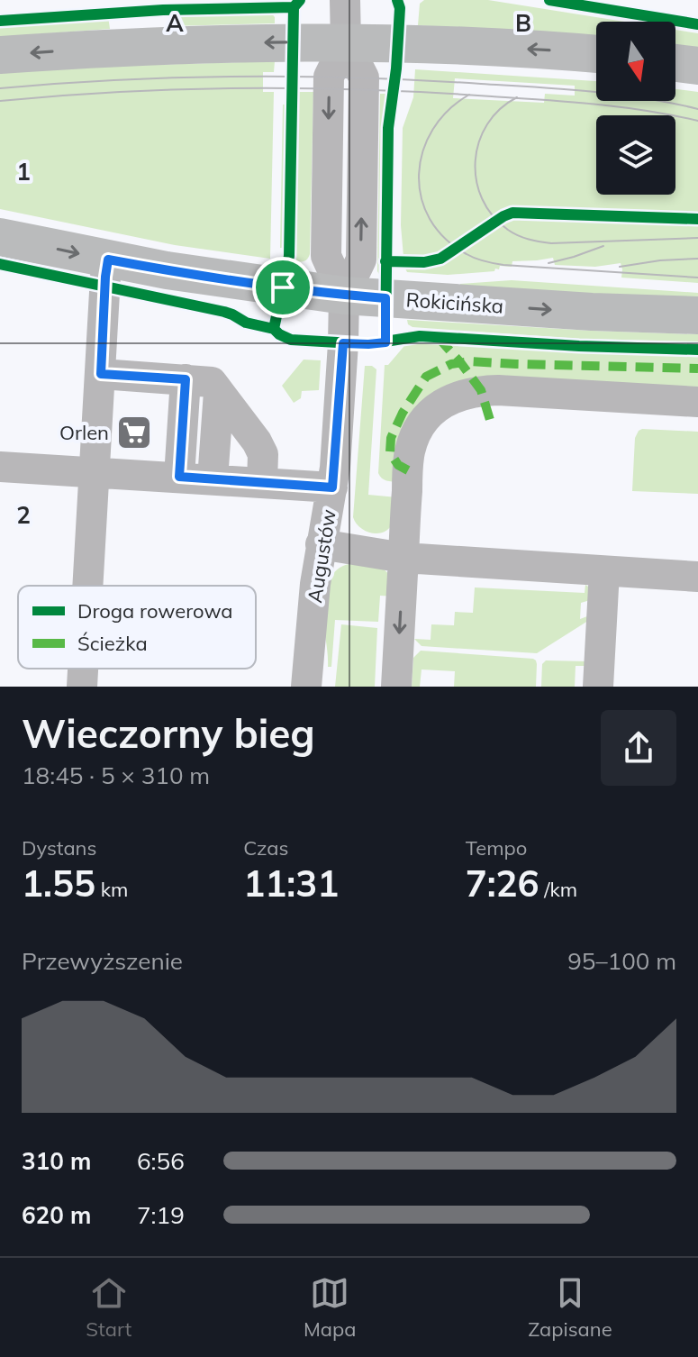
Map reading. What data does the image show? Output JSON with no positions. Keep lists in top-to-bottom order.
{
  "streets": {
    "main road": ["Rokicińska"],
    "street": ["Augustów"]
  },
  "crossings": [
    ["Rokicińska", "Augustów"]
  ],
  "places": {
    "supermarket": ["Orlen"]
  },
  "legend": ["Droga rowerowa", "Ścieżka"],
  "north": "bottom",
  "page": {
    "heading": ["Wieczorny bieg", "18:45 · 5 × 310 m"],
    "stats": [
      ["Dystans", "1.55 km"],
      ["Czas", "11:31"],
      ["Tempo", "7:26 /km"]
    ],
    "chart": ["Przewyższenie", "95–100 m"],
    "list": [
      {
        "name": "310 m",
        "note": "6:56"
      },
      {
        "name": "620 m",
        "note": "7:19"
      }
    ],
    "tabs": ["Start", "Mapa", "Zapisane"]
  },
  "grid": {
    "columns": ["A", "B"],
    "rows": ["1", "2"]
  }
}
